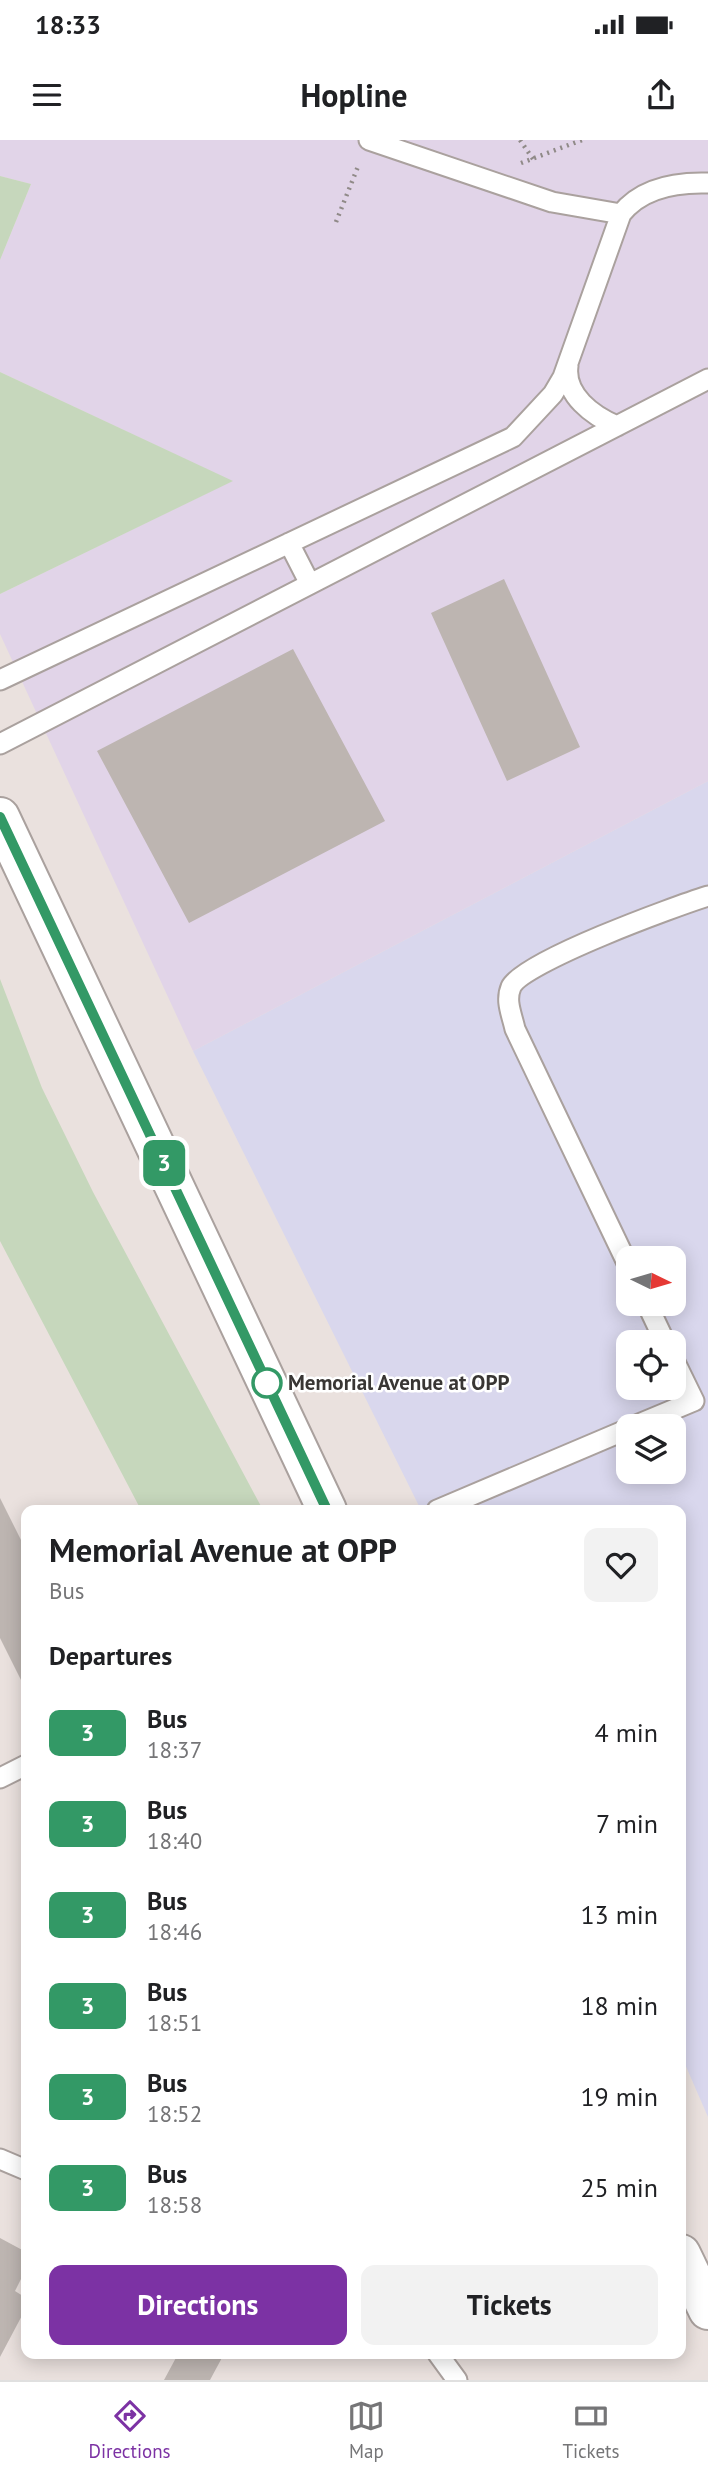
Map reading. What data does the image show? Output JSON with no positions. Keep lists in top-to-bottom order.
{
  "places": ["Memorial Avenue at OPP"],
  "lines": ["bus line 3"],
  "north": "right",
  "page": {
    "status": "18:33",
    "header": "Hopline",
    "on_map": "3",
    "heading": [
      ["Memorial Avenue at OPP", "Bus"],
      "Departures"
    ],
    "list": [
      {
        "mark": "3",
        "name": "Bus",
        "note": "18:37",
        "value": "4 min"
      },
      {
        "mark": "3",
        "name": "Bus",
        "note": "18:40",
        "value": "7 min"
      },
      {
        "mark": "3",
        "name": "Bus",
        "note": "18:46",
        "value": "13 min"
      },
      {
        "mark": "3",
        "name": "Bus",
        "note": "18:51",
        "value": "18 min"
      },
      {
        "mark": "3",
        "name": "Bus",
        "note": "18:52",
        "value": "19 min"
      },
      {
        "mark": "3",
        "name": "Bus",
        "note": "18:58",
        "value": "25 min"
      }
    ],
    "buttons": ["Directions", "Tickets"],
    "tabs": ["Directions", "Map", "Tickets"]
  }
}
